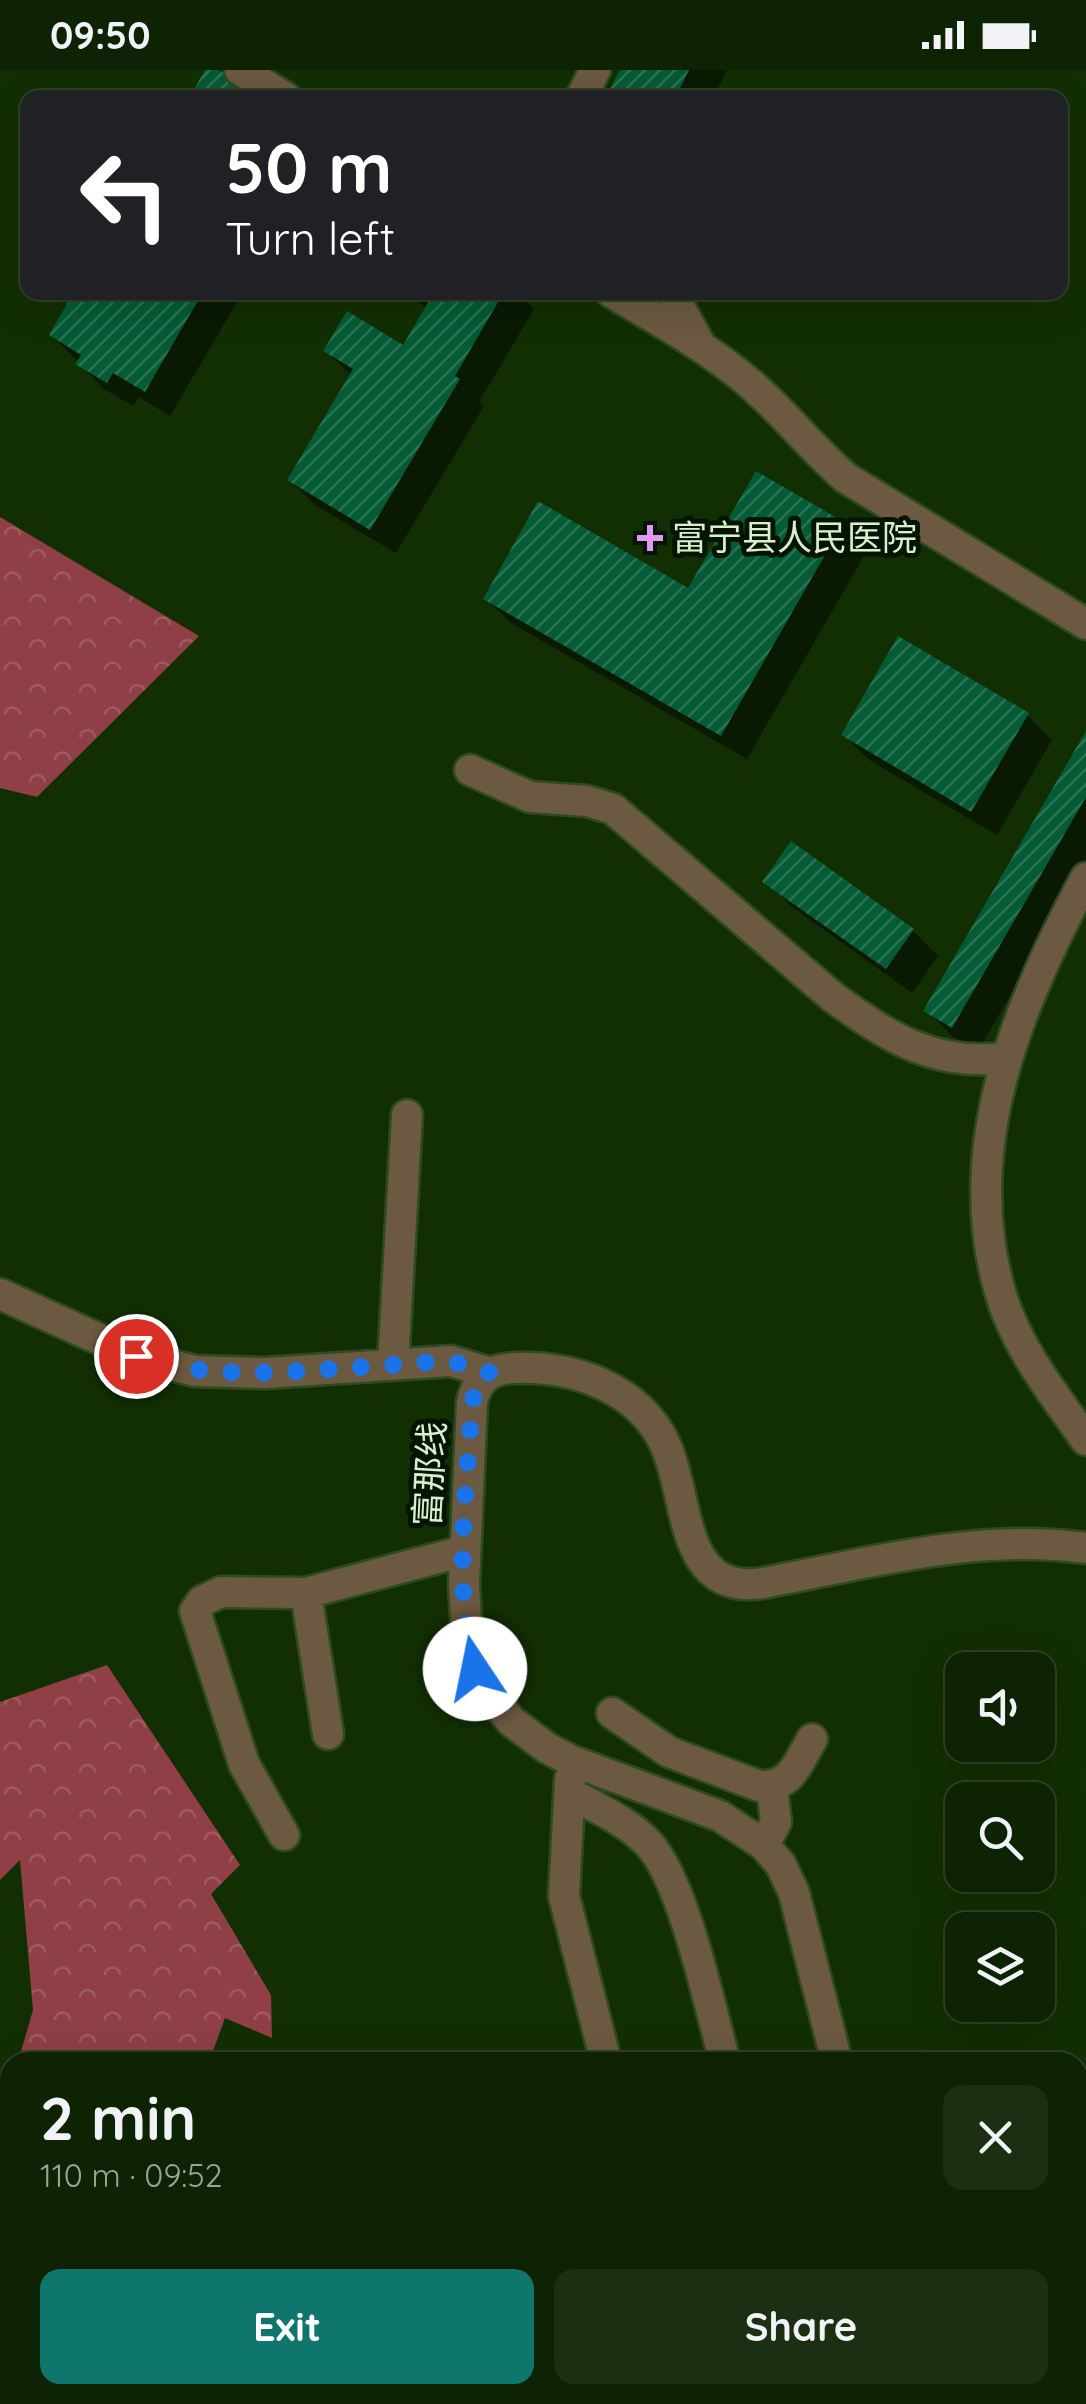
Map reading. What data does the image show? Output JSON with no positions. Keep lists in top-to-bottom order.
{
  "streets": {
    "street": ["富那线"]
  },
  "places": {
    "health": ["富宁县人民医院"]
  },
  "page": {
    "status": "09:50",
    "turn": ["50 m", "Turn left"],
    "heading": ["2 min", "110 m · 09:52"],
    "buttons": ["Exit", "Share"]
  }
}
